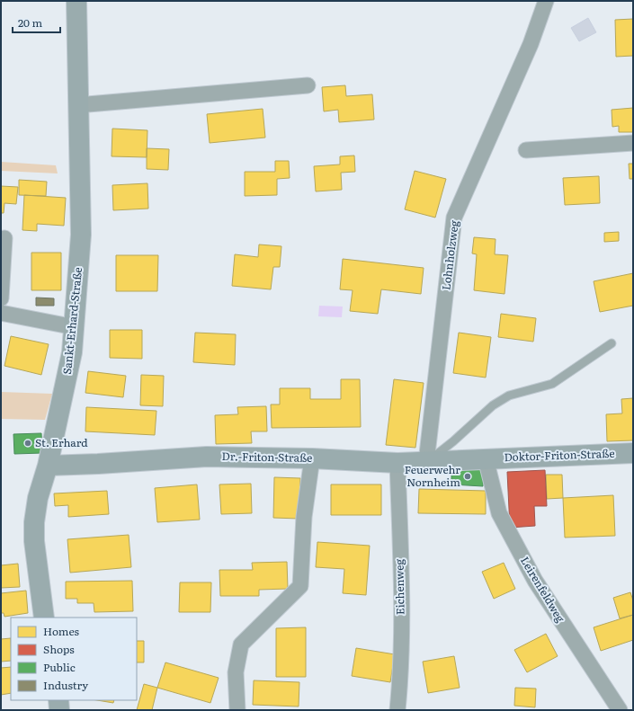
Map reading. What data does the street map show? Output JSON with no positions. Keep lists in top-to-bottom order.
{
  "streets": {
    "street": [
      "Lohnholzweg",
      "Sankt-Erhard-Straße",
      "Doktor-Friton-Straße",
      "Dr.-Friton-Straße",
      "Eichenweg",
      "Leirenfeldweg"
    ]
  },
  "crossings": [
    ["Lohnholzweg", "Dr.-Friton-Straße"],
    ["Sankt-Erhard-Straße", "Dr.-Friton-Straße"],
    ["Doktor-Friton-Straße", "Dr.-Friton-Straße"],
    ["Doktor-Friton-Straße", "Leirenfeldweg"],
    ["Dr.-Friton-Straße", "Eichenweg"],
    ["Dr.-Friton-Straße", "Leirenfeldweg"]
  ],
  "places": ["St. Erhard", "Feuerwehr Nornheim"],
  "legend": [
    "Homes",
    "Shops",
    "Public",
    "Industry"
  ],
  "scale_bar": "20 m"
}
